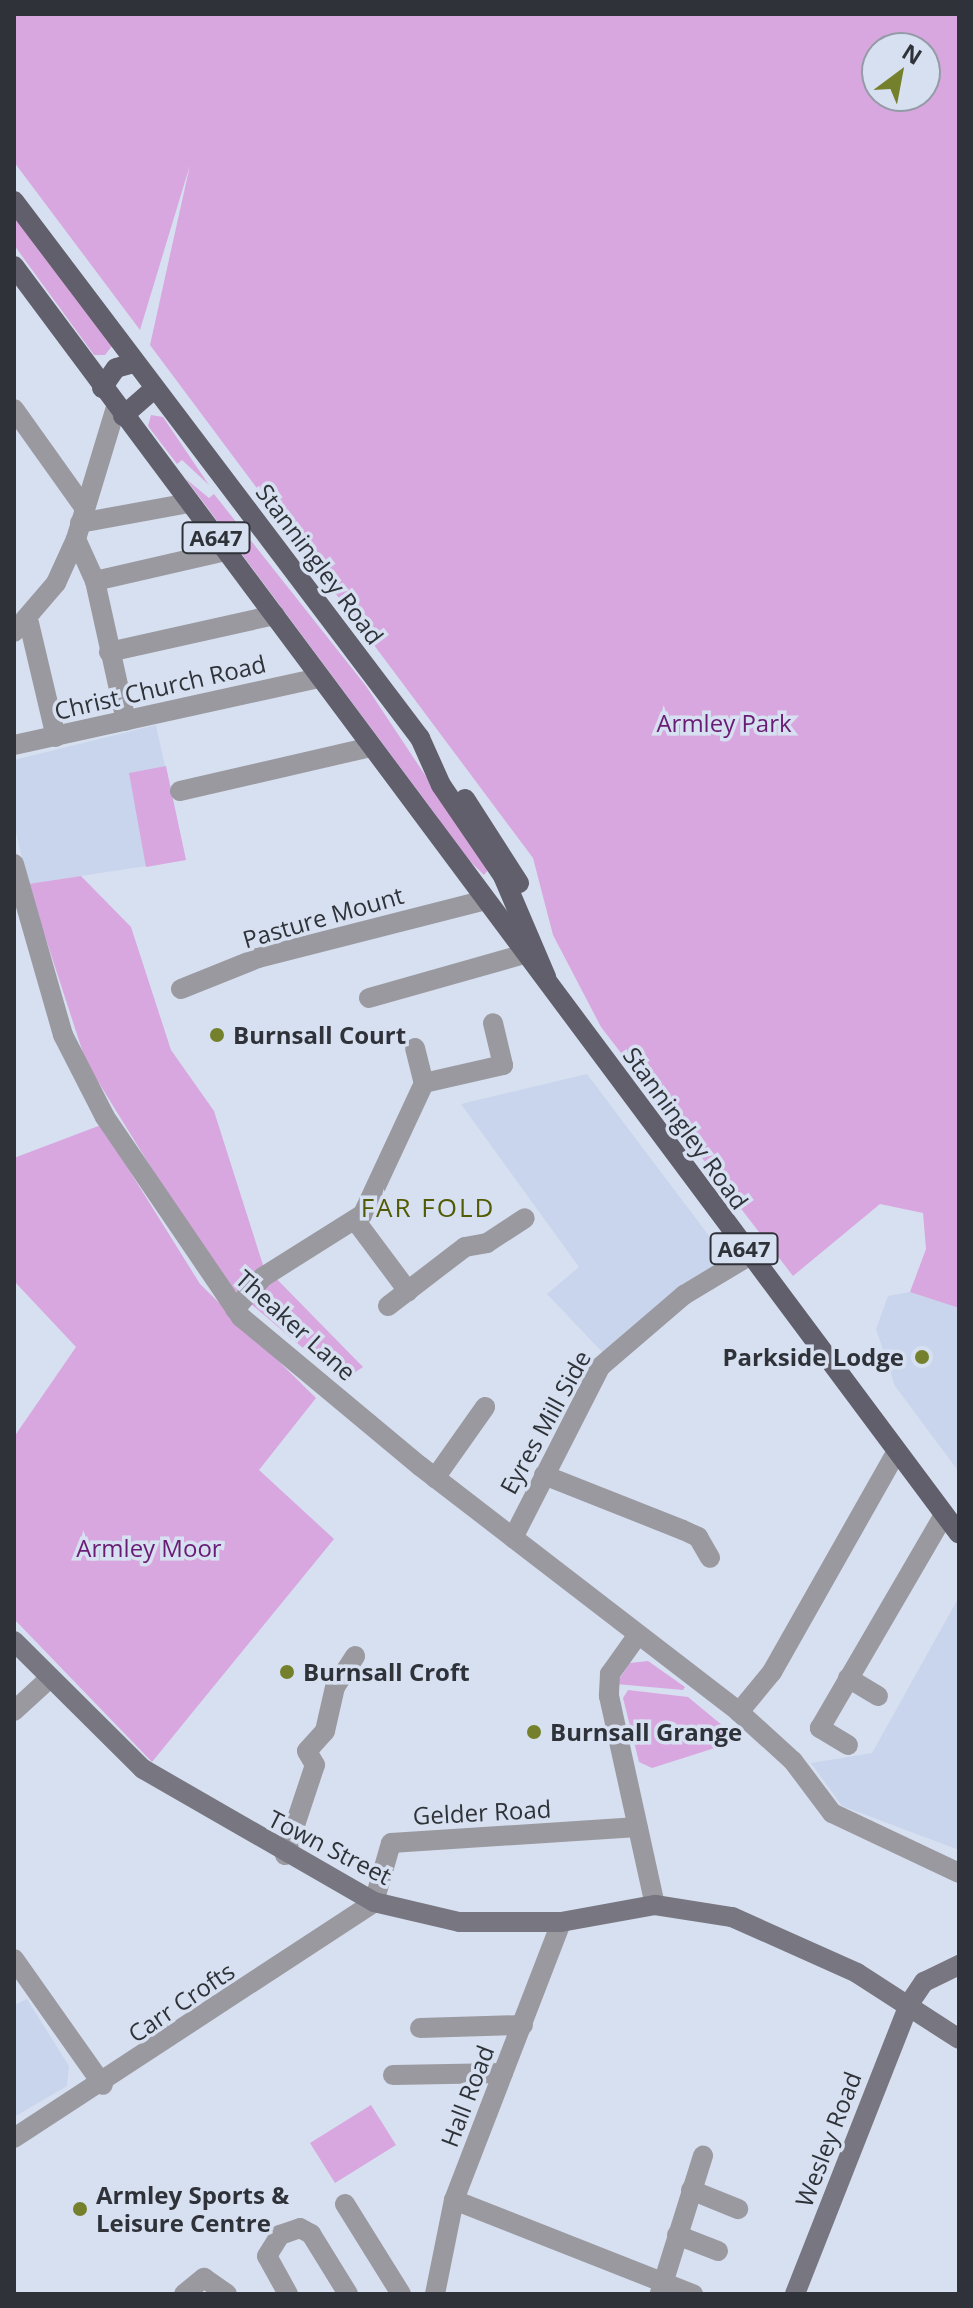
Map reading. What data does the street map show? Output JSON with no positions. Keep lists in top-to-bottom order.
{
  "streets": {
    "main road": ["A647", "Stanningley Road"],
    "street": [
      "Christ Church Road",
      "Pasture Mount",
      "Theaker Lane",
      "Eyres Mill Side",
      "Gelder Road",
      "Town Street",
      "Carr Crofts",
      "Hall Road",
      "Wesley Road"
    ]
  },
  "crossings": [
    ["Stanningley Road", "Christ Church Road"],
    ["Stanningley Road", "Pasture Mount"],
    ["Stanningley Road", "Eyres Mill Side"],
    ["Theaker Lane", "Eyres Mill Side"],
    ["Gelder Road", "Town Street"],
    ["Gelder Road", "Carr Crofts"],
    ["Town Street", "Carr Crofts"],
    ["Town Street", "Hall Road"],
    ["Town Street", "Wesley Road"]
  ],
  "districts": ["FAR FOLD"],
  "parks": ["Armley Park", "Armley Moor"],
  "places": [
    "Burnsall Court",
    "Parkside Lodge",
    "Burnsall Croft",
    "Burnsall Grange",
    "Armley Sports & Leisure Centre"
  ],
  "north": "top right"
}
